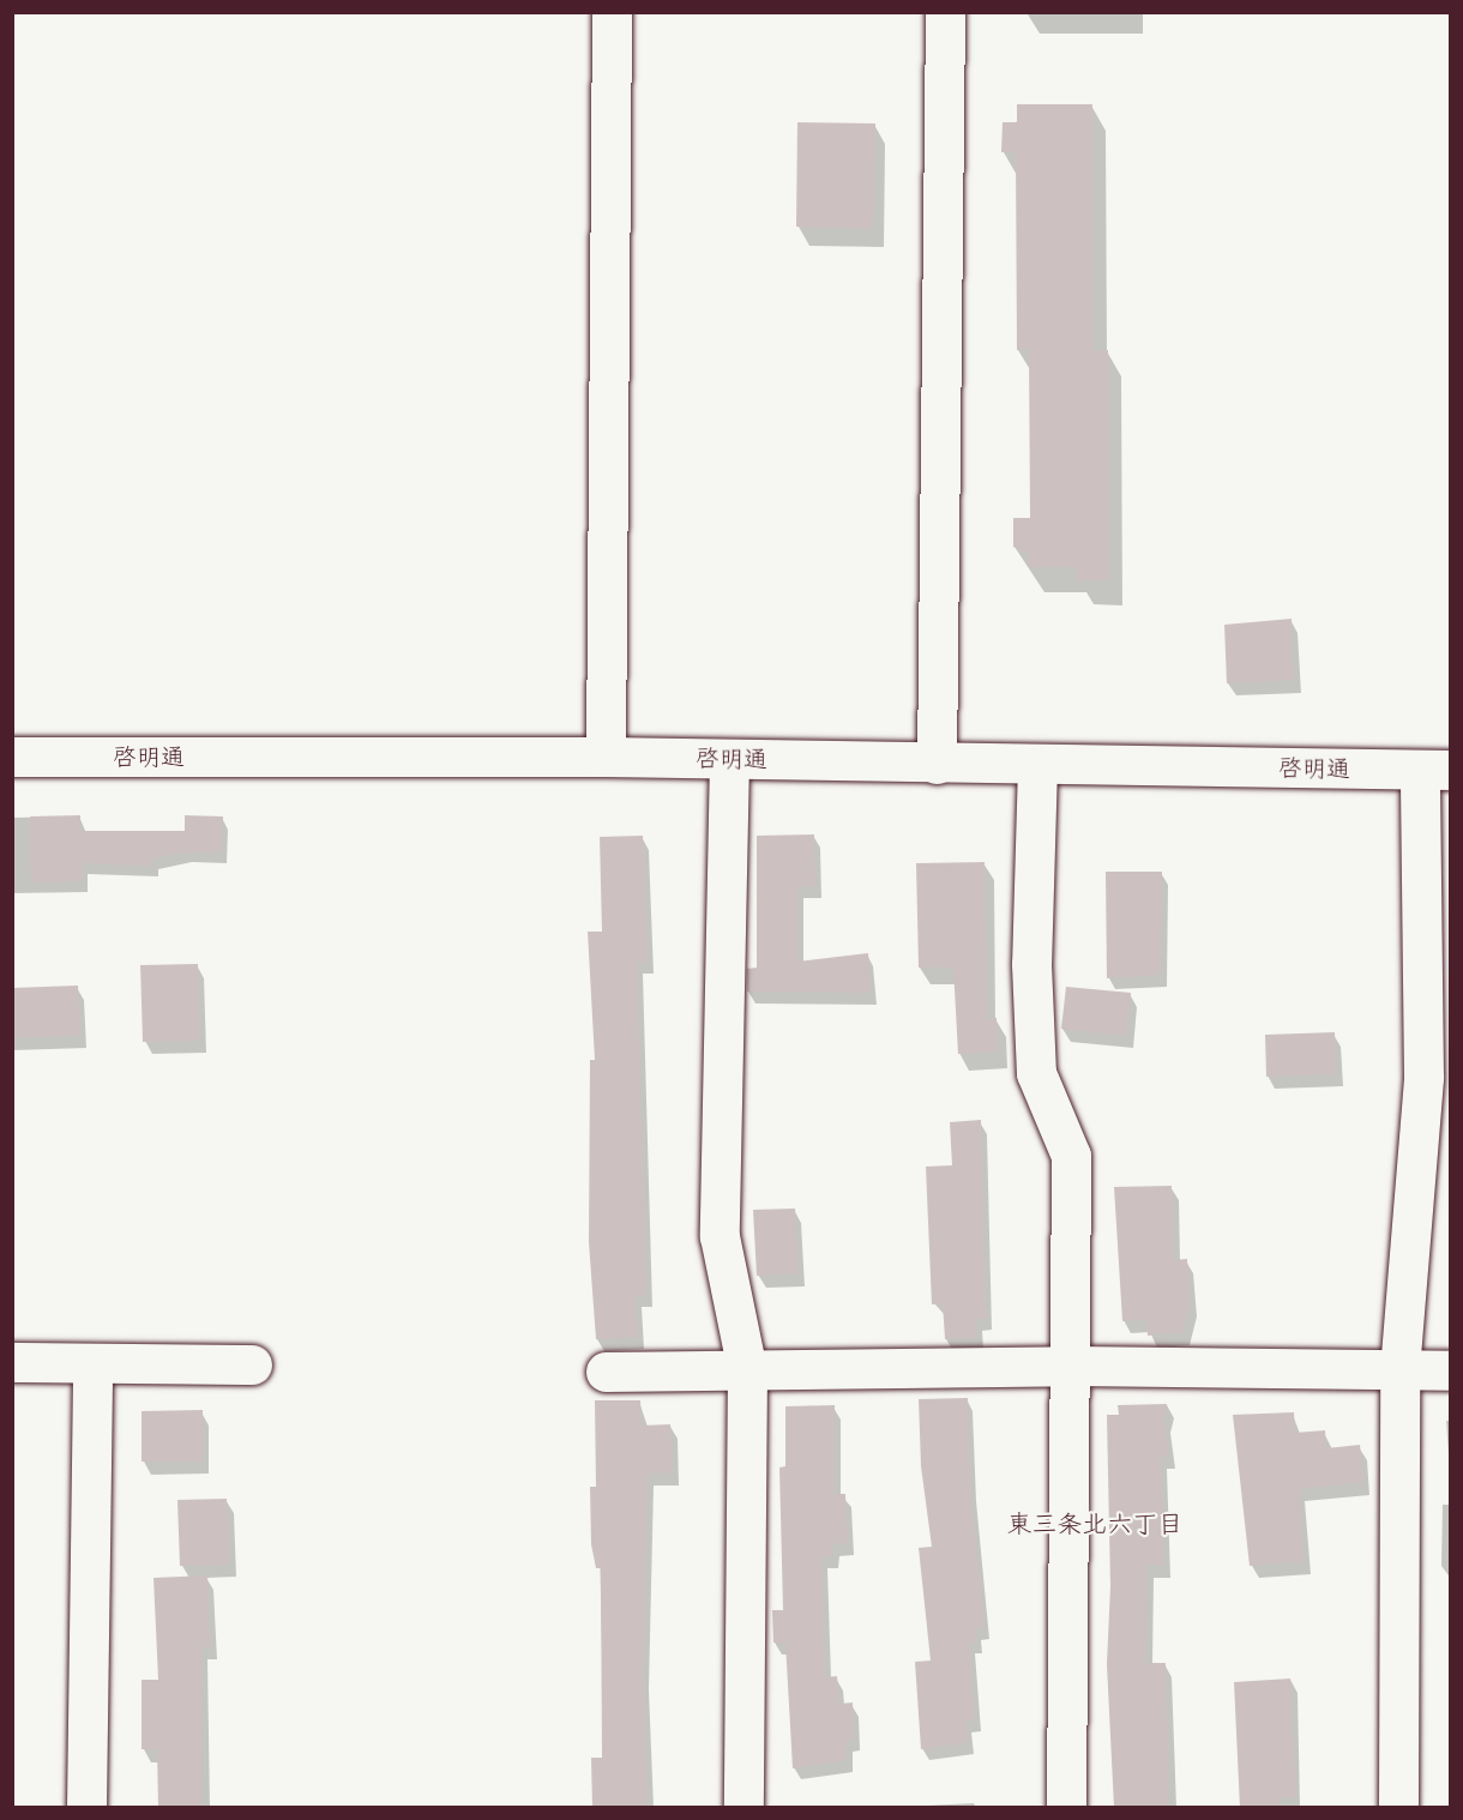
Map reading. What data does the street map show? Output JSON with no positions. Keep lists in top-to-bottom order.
{
  "streets": {
    "street": ["啓明通"]
  },
  "districts": ["東三条北六丁目"]
}
